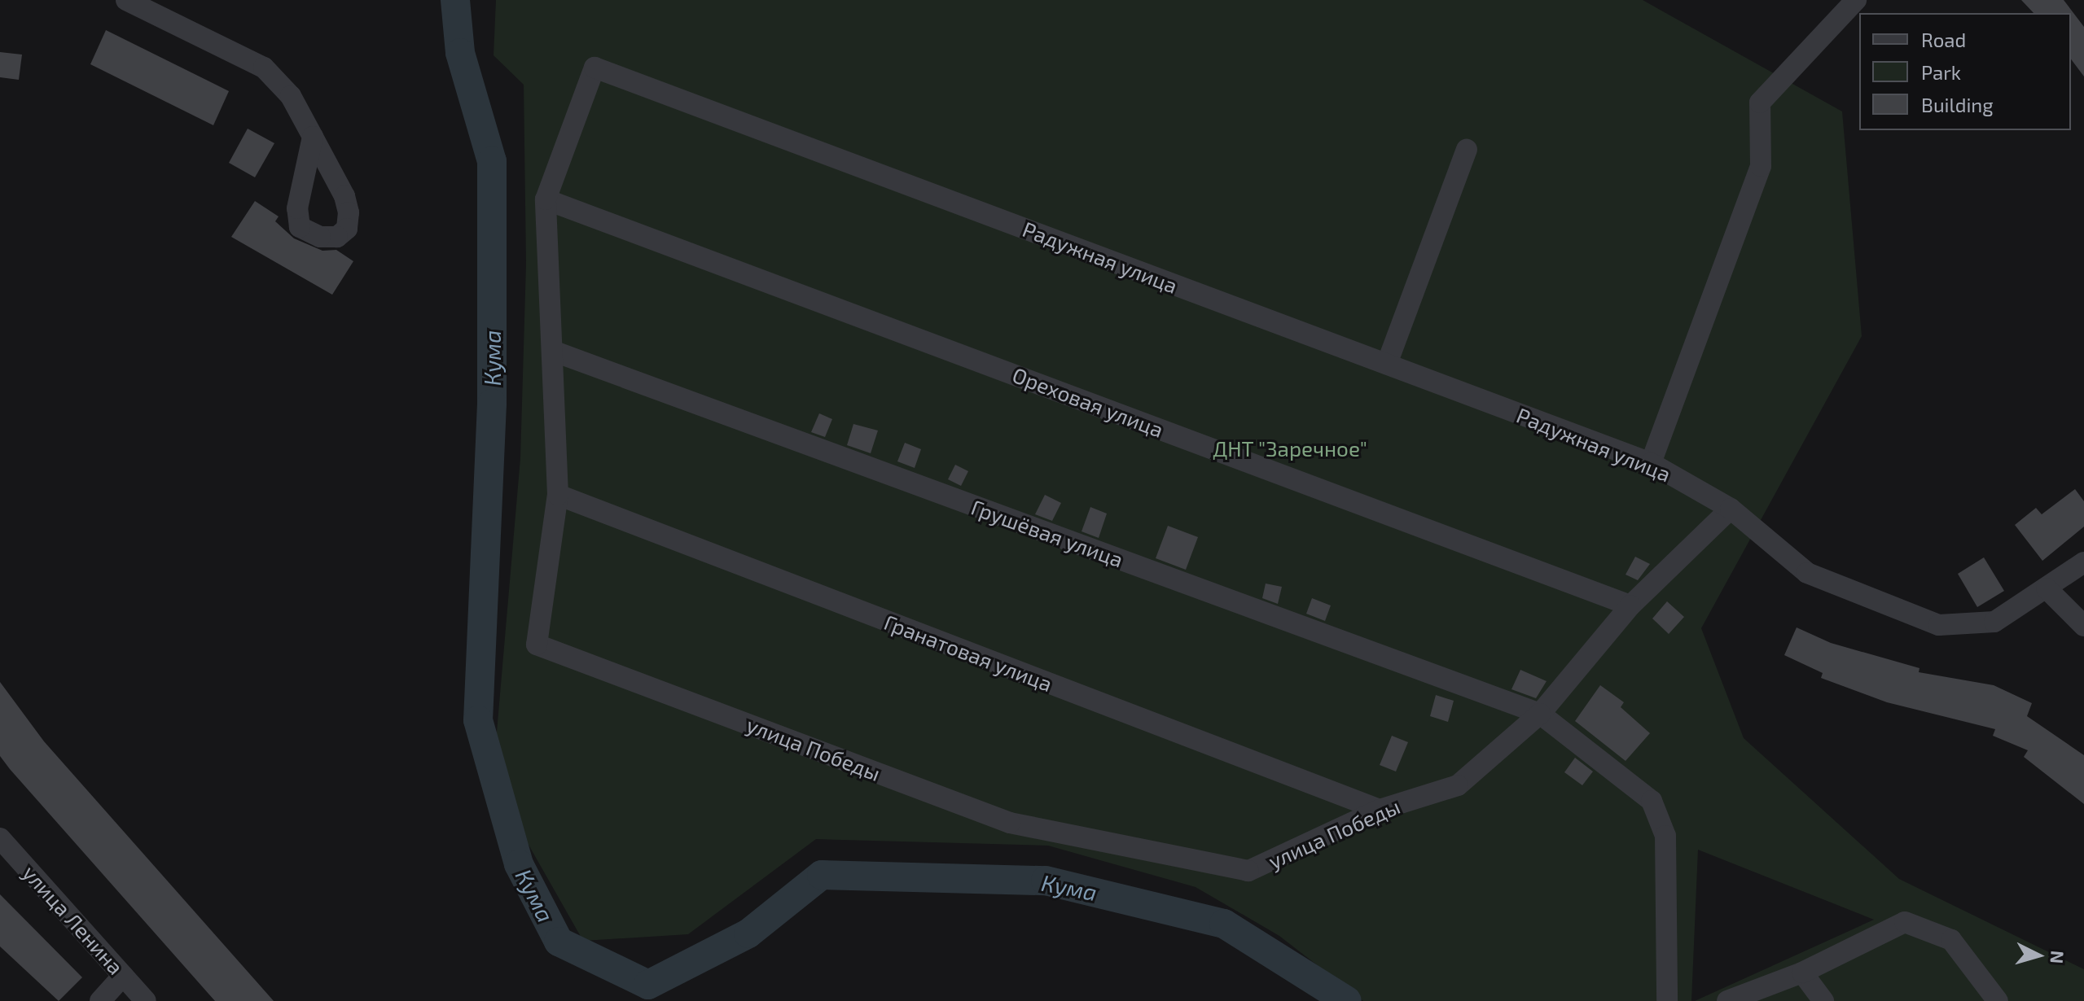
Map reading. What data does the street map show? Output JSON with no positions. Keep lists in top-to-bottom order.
{
  "streets": {
    "street": [
      "Радужная улица",
      "Ореховая улица",
      "Грушёвая улица",
      "Гранатовая улица",
      "улица Победы",
      "улица Ленина"
    ]
  },
  "crossings": [
    ["Радужная улица", "Ореховая улица"],
    ["Радужная улица", "улица Победы"],
    ["Ореховая улица", "улица Победы"],
    ["Грушёвая улица", "улица Победы"],
    ["Гранатовая улица", "улица Победы"]
  ],
  "water": ["Кума"],
  "parks": ["ДНТ \"Заречное\""],
  "legend": ["Road", "Park", "Building"],
  "north": "right"
}
